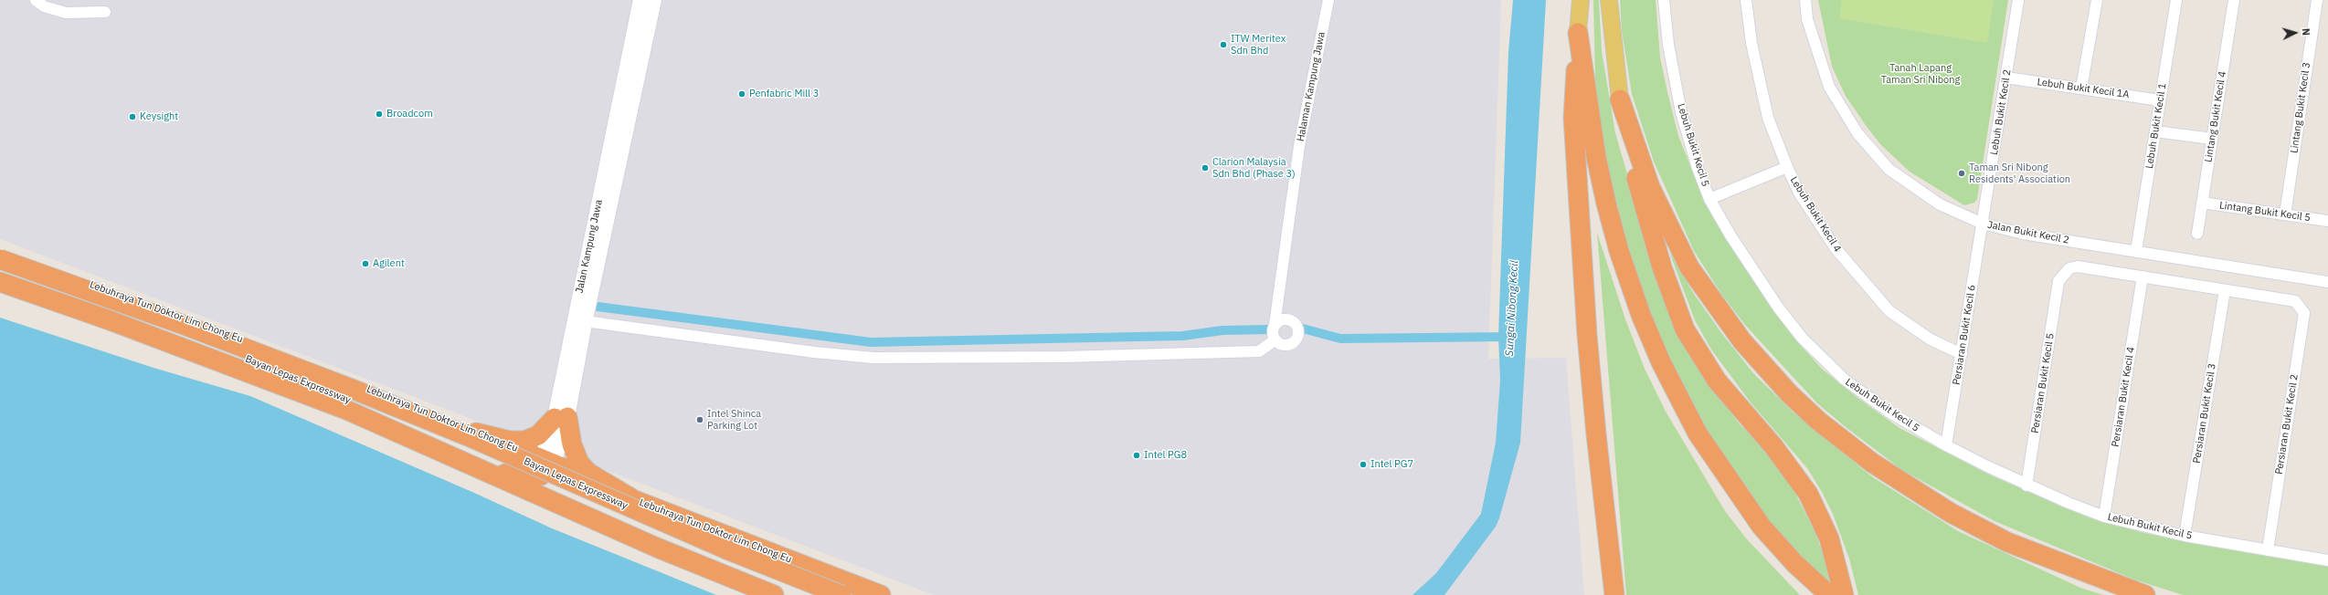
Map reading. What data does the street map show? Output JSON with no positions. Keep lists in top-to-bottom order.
{
  "streets": {
    "highway": ["Lebuhraya Tun Doktor Lim Chong Eu", "Bayan Lepas Expressway"],
    "street": [
      "Halaman Kampung Jawa",
      "Lebuh Bukit Kecil 1A",
      "Lintang Bukit Kecil 3",
      "Lebuh Bukit Kecil 2",
      "Lintang Bukit Kecil 4",
      "Lebuh Bukit Kecil 1",
      "Lebuh Bukit Kecil 5",
      "Lintang Bukit Kecil 5",
      "Lebuh Bukit Kecil 4",
      "Jalan Bukit Kecil 2",
      "Jalan Kampung Jawa",
      "Persiaran Bukit Kecil 6",
      "Persiaran Bukit Kecil 5",
      "Persiaran Bukit Kecil 4",
      "Persiaran Bukit Kecil 3",
      "Persiaran Bukit Kecil 2"
    ]
  },
  "crossings": [
    ["Lebuh Bukit Kecil 1A", "Lebuh Bukit Kecil 2"],
    ["Lebuh Bukit Kecil 1A", "Lebuh Bukit Kecil 1"],
    ["Lintang Bukit Kecil 3", "Lintang Bukit Kecil 5"],
    ["Lebuh Bukit Kecil 2", "Jalan Bukit Kecil 2"],
    ["Lebuh Bukit Kecil 2", "Persiaran Bukit Kecil 6"],
    ["Lintang Bukit Kecil 4", "Lintang Bukit Kecil 5"],
    ["Lebuh Bukit Kecil 1", "Jalan Bukit Kecil 2"],
    ["Lebuh Bukit Kecil 5", "Persiaran Bukit Kecil 6"],
    ["Lebuh Bukit Kecil 5", "Persiaran Bukit Kecil 5"],
    ["Lebuh Bukit Kecil 5", "Persiaran Bukit Kecil 4"],
    ["Lebuh Bukit Kecil 5", "Persiaran Bukit Kecil 3"],
    ["Lebuh Bukit Kecil 5", "Persiaran Bukit Kecil 2"],
    ["Lebuh Bukit Kecil 4", "Persiaran Bukit Kecil 6"],
    ["Jalan Bukit Kecil 2", "Persiaran Bukit Kecil 6"],
    ["Jalan Kampung Jawa", "Lebuhraya Tun Doktor Lim Chong Eu"],
    ["Persiaran Bukit Kecil 5", "Persiaran Bukit Kecil 4"],
    ["Persiaran Bukit Kecil 3", "Persiaran Bukit Kecil 2"]
  ],
  "water": ["Sungai Nibong Kecil"],
  "parks": ["Tanah Lapang Taman Sri Nibong"],
  "places": [
    "ITW Meritex Sdn Bhd",
    "Penfabric Mill 3",
    "Broadcom",
    "Keysight",
    "Clarion Malaysia Sdn Bhd (Phase 3)",
    "Taman Sri Nibong Residents' Association",
    "Agilent",
    "Intel Shinca Parking Lot",
    "Intel PG8",
    "Intel PG7"
  ],
  "north": "right"
}
